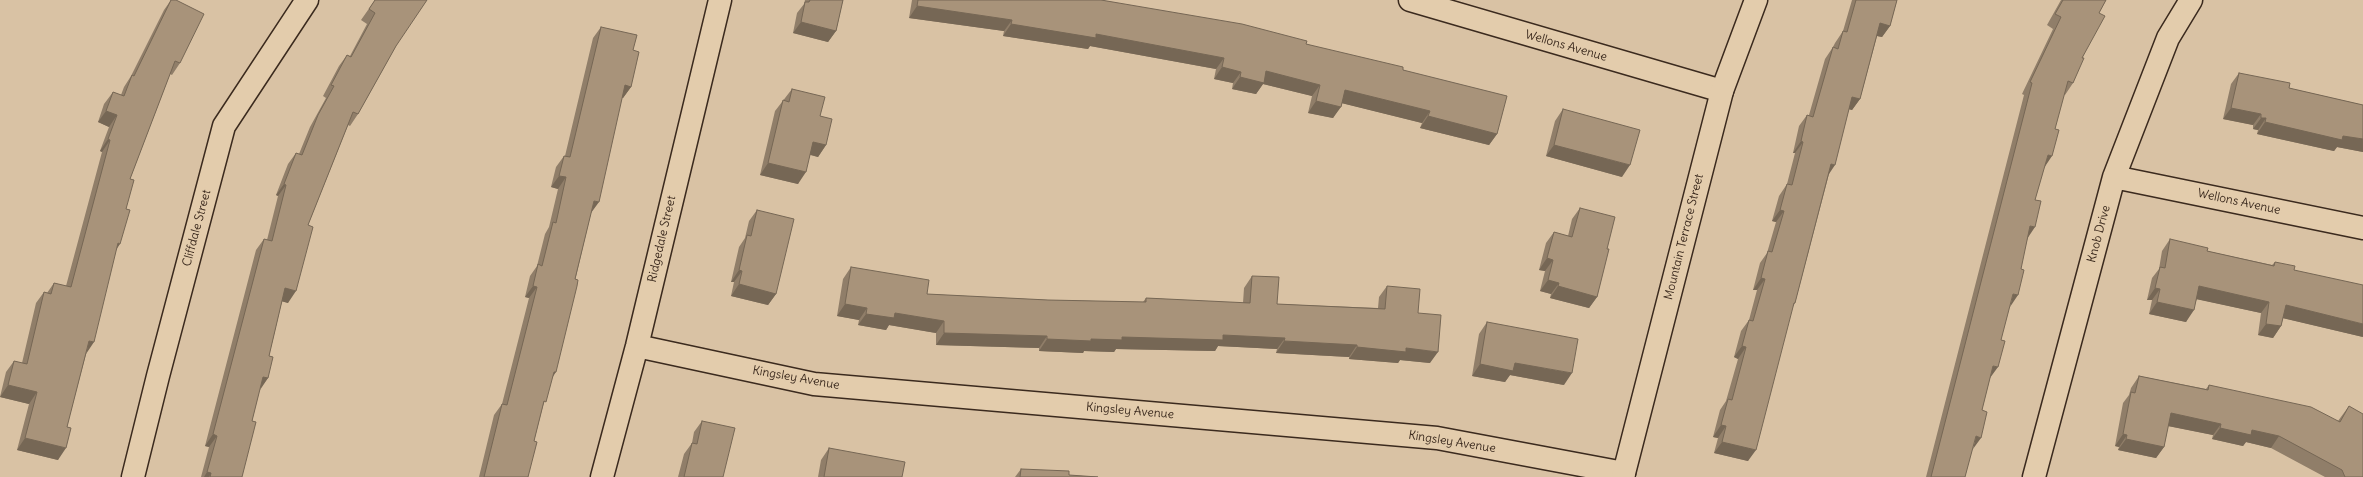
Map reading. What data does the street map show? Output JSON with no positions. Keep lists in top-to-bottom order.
{
  "streets": {
    "street": [
      "Wellons Avenue",
      "Cliffdale Street",
      "Knob Drive",
      "Mountain Terrace Street",
      "Ridgedale Street",
      "Kingsley Avenue"
    ]
  },
  "crossings": [
    ["Wellons Avenue", "Knob Drive"],
    ["Wellons Avenue", "Mountain Terrace Street"],
    ["Mountain Terrace Street", "Kingsley Avenue"],
    ["Ridgedale Street", "Kingsley Avenue"]
  ]
}
